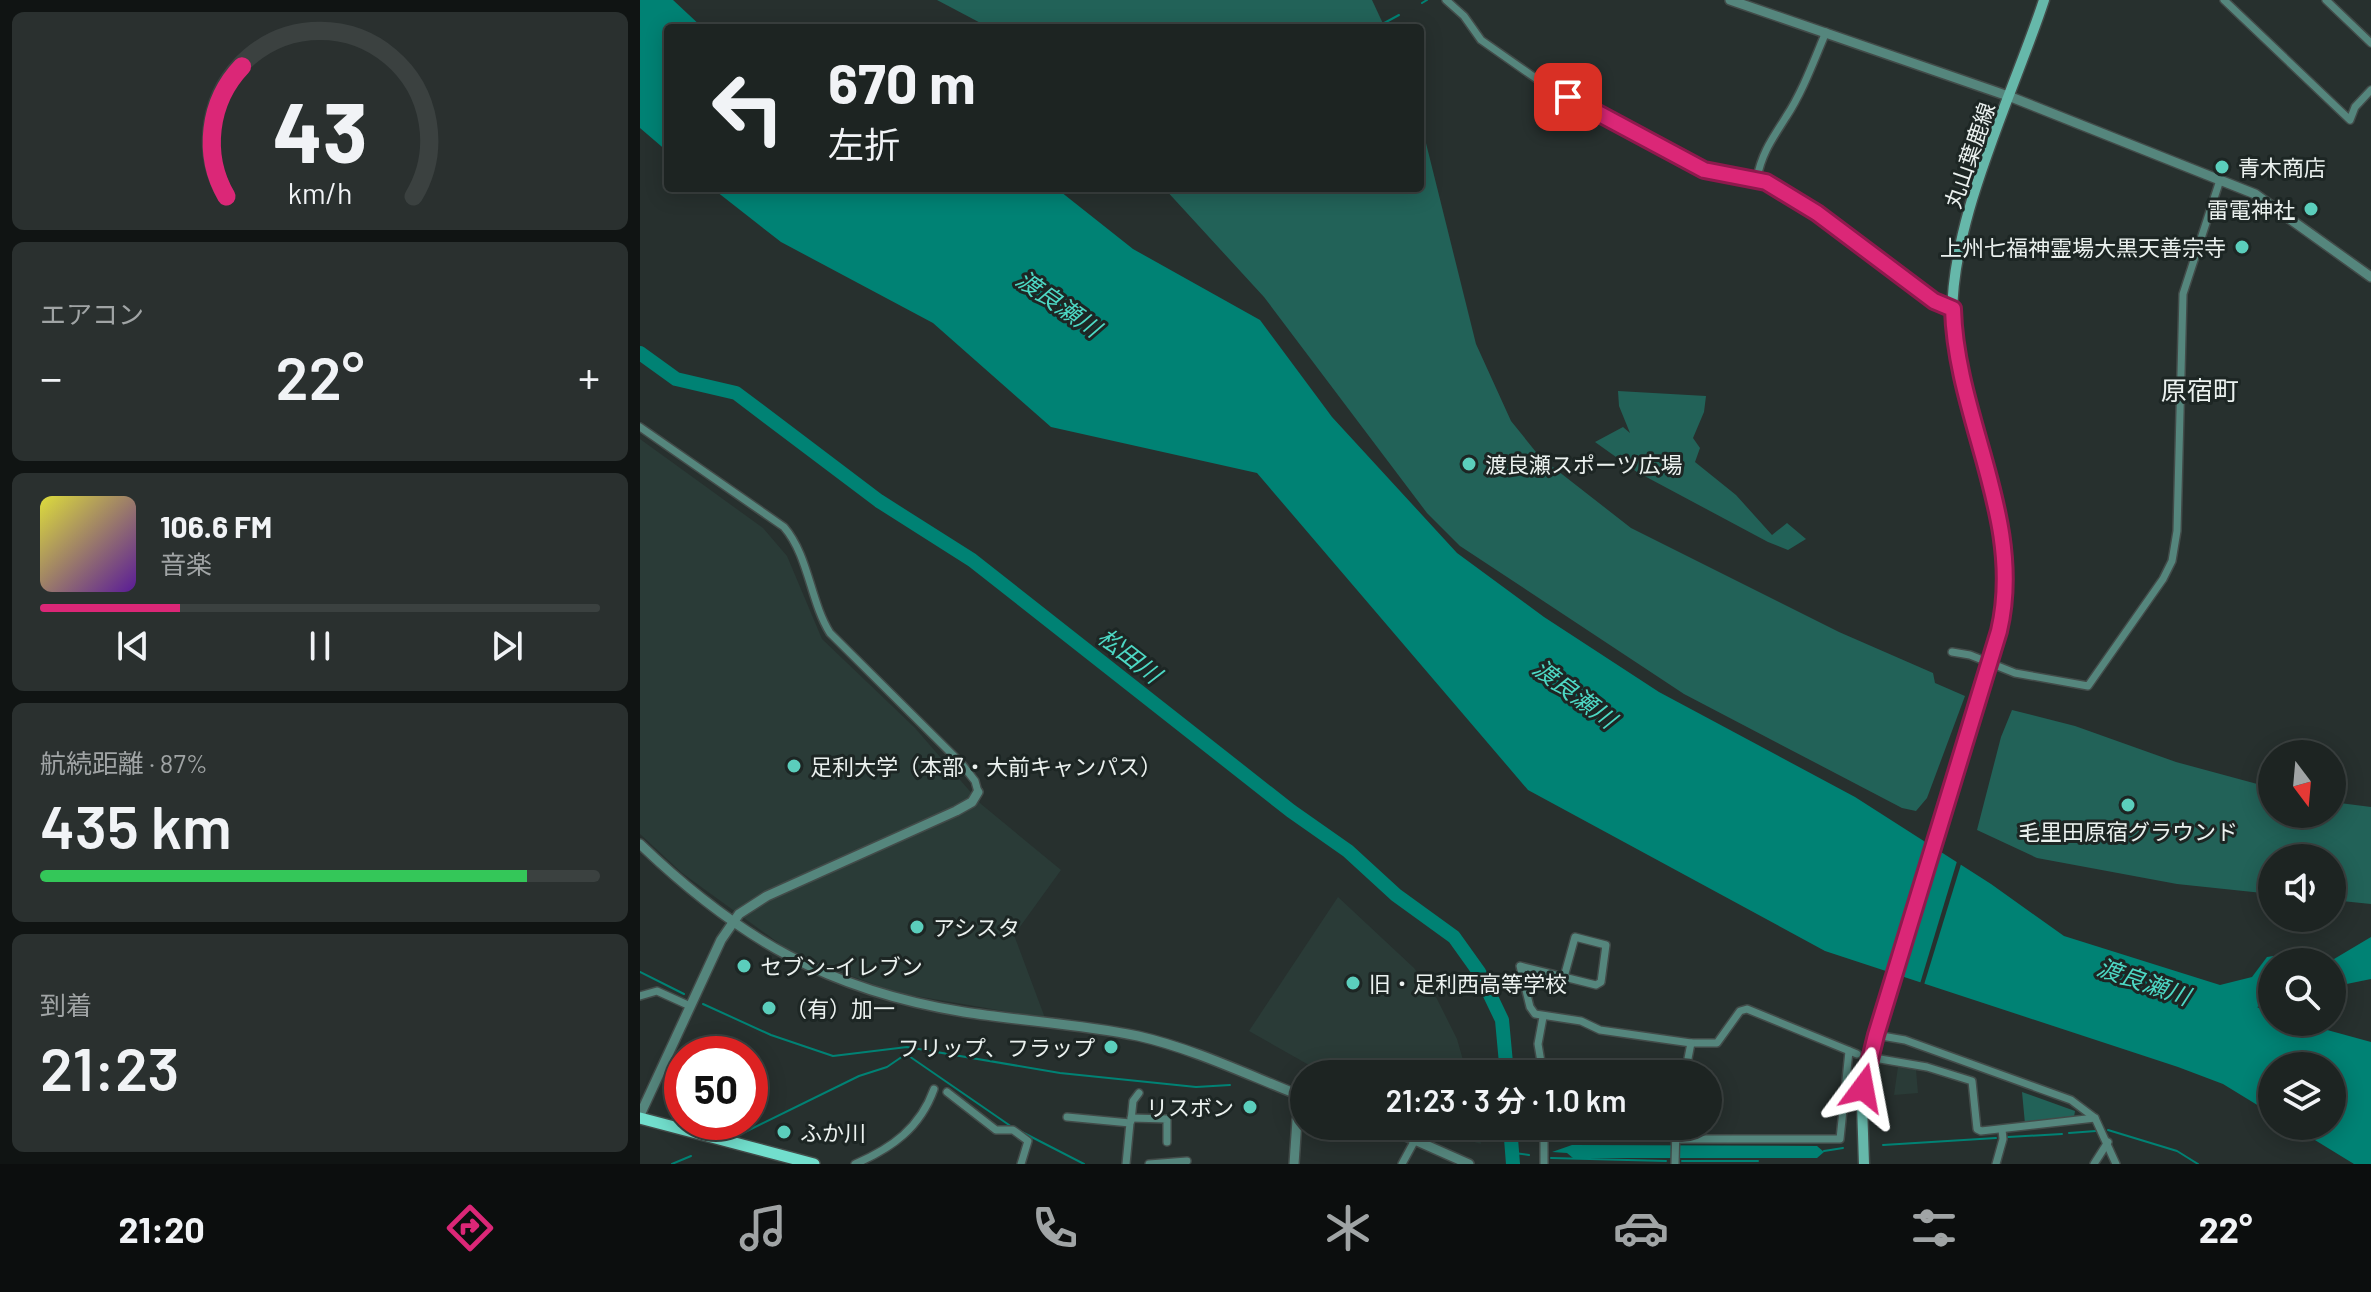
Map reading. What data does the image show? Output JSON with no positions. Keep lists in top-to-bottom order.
{
  "streets": {
    "main road": ["丸山葉鹿線"]
  },
  "districts": ["原宿町"],
  "water": ["渡良瀬川", "松田川"],
  "places": [
    "青木商店",
    "雷電神社",
    "上州七福神霊場大黒天善宗寺",
    "渡良瀬スポーツ広場",
    "足利大学（本部・大前キャンパス）",
    "毛里田原宿グラウンド",
    "アシスタ",
    "セブン-イレブン",
    "旧・足利西高等学校",
    "（有）加一",
    "フリップ、フラップ",
    "リスボン",
    "ふか川"
  ],
  "north": "bottom",
  "page": {
    "turn": ["670 m", "左折"],
    "tile": [
      "エアコン",
      ["航続距離 · 87%", "435 km"],
      ["到着", "21:23"]
    ],
    "heat": ["−", "22°", "+"],
    "song": ["106.6 FM", "音楽"],
    "limit": "50",
    "trip": "21:23 · 3 分 · 1.0 km",
    "tabs": ["21:20", "22°"],
    "gauge": ["43", "km/h"]
  }
}
